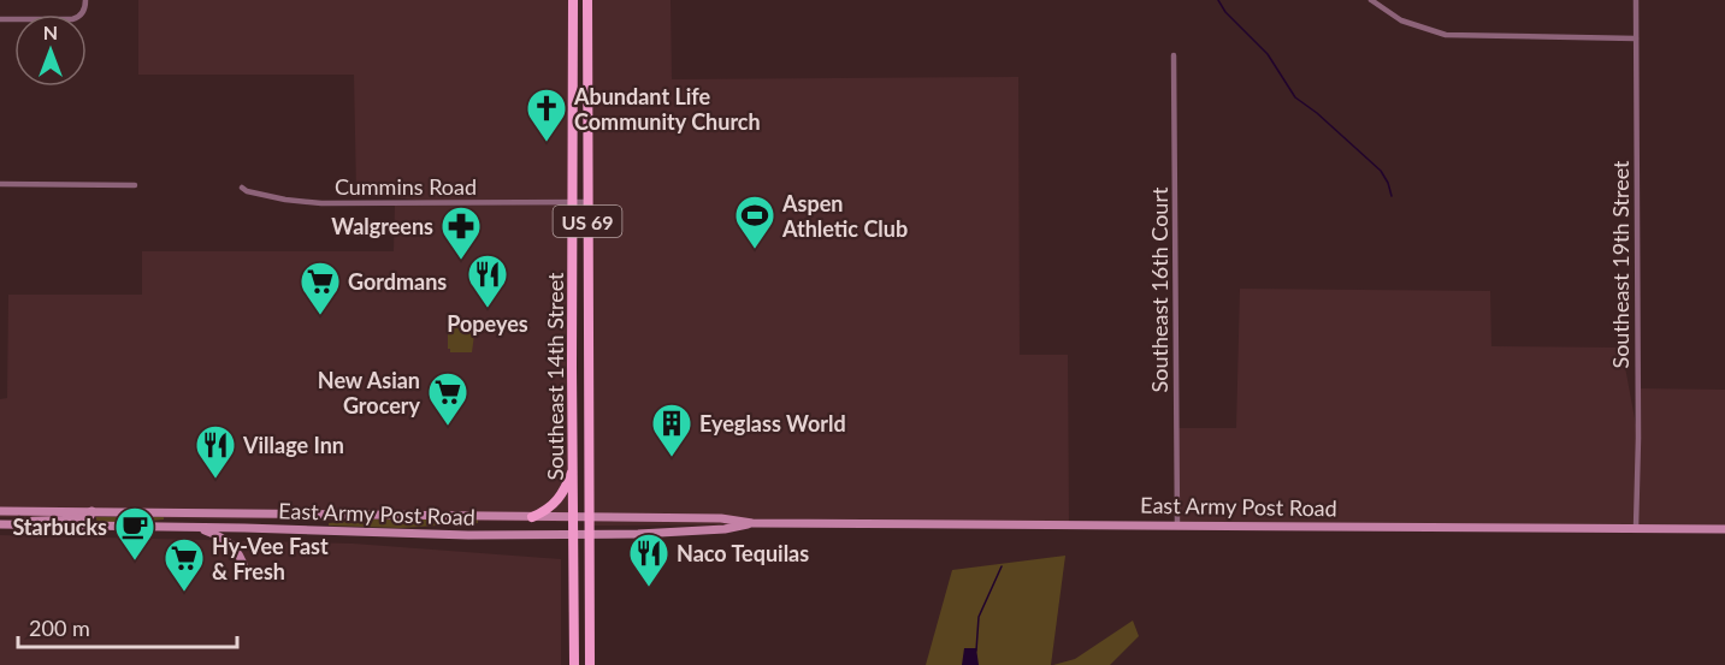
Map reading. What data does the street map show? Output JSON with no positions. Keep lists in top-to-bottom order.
{
  "streets": {
    "main road": ["US 69", "Southeast 14th Street", "East Army Post Road"],
    "street": ["Cummins Road", "Southeast 19th Street", "Southeast 16th Court"]
  },
  "crossings": [
    ["Cummins Road", "Southeast 14th Street"],
    ["Southeast 19th Street", "East Army Post Road"],
    ["Southeast 16th Court", "East Army Post Road"],
    ["Southeast 14th Street", "East Army Post Road"]
  ],
  "places": {
    "church": ["Abundant Life Community Church"],
    "sports": ["Aspen Athletic Club"],
    "pharmacy": ["Walgreens"],
    "restaurant": ["Popeyes", "Village Inn", "Naco Tequilas"],
    "supermarket": ["Gordmans", "New Asian Grocery", "Hy-Vee Fast & Fresh"],
    "building": ["Eyeglass World"],
    "cafe": ["Starbucks"]
  },
  "scale_bar": "200 m",
  "north": "top"
}
